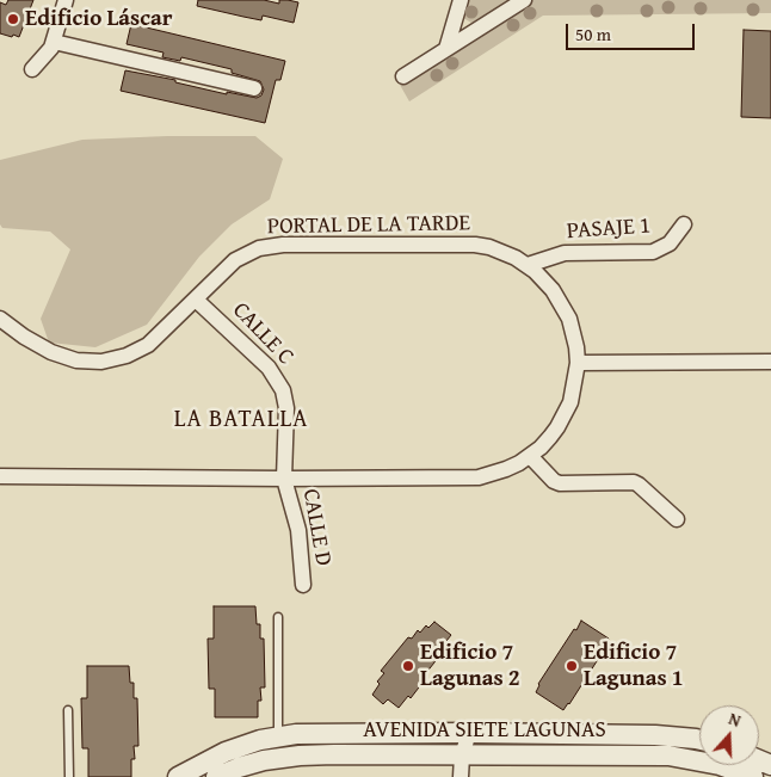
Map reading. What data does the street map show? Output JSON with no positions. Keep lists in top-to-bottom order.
{
  "streets": {
    "street": [
      "PORTAL DE LA TARDE",
      "PASAJE 1",
      "CALLE C",
      "CALLE D",
      "AVENIDA SIETE LAGUNAS"
    ]
  },
  "crossings": [
    ["PORTAL DE LA TARDE", "PASAJE 1"],
    ["PORTAL DE LA TARDE", "CALLE C"],
    ["PORTAL DE LA TARDE", "CALLE D"],
    ["CALLE C", "CALLE D"]
  ],
  "districts": ["LA BATALLA"],
  "places": ["Edificio Láscar", "Edificio 7 Lagunas 2", "Edificio 7 Lagunas 1"],
  "scale_bar": "50 m",
  "north": "top"
}
